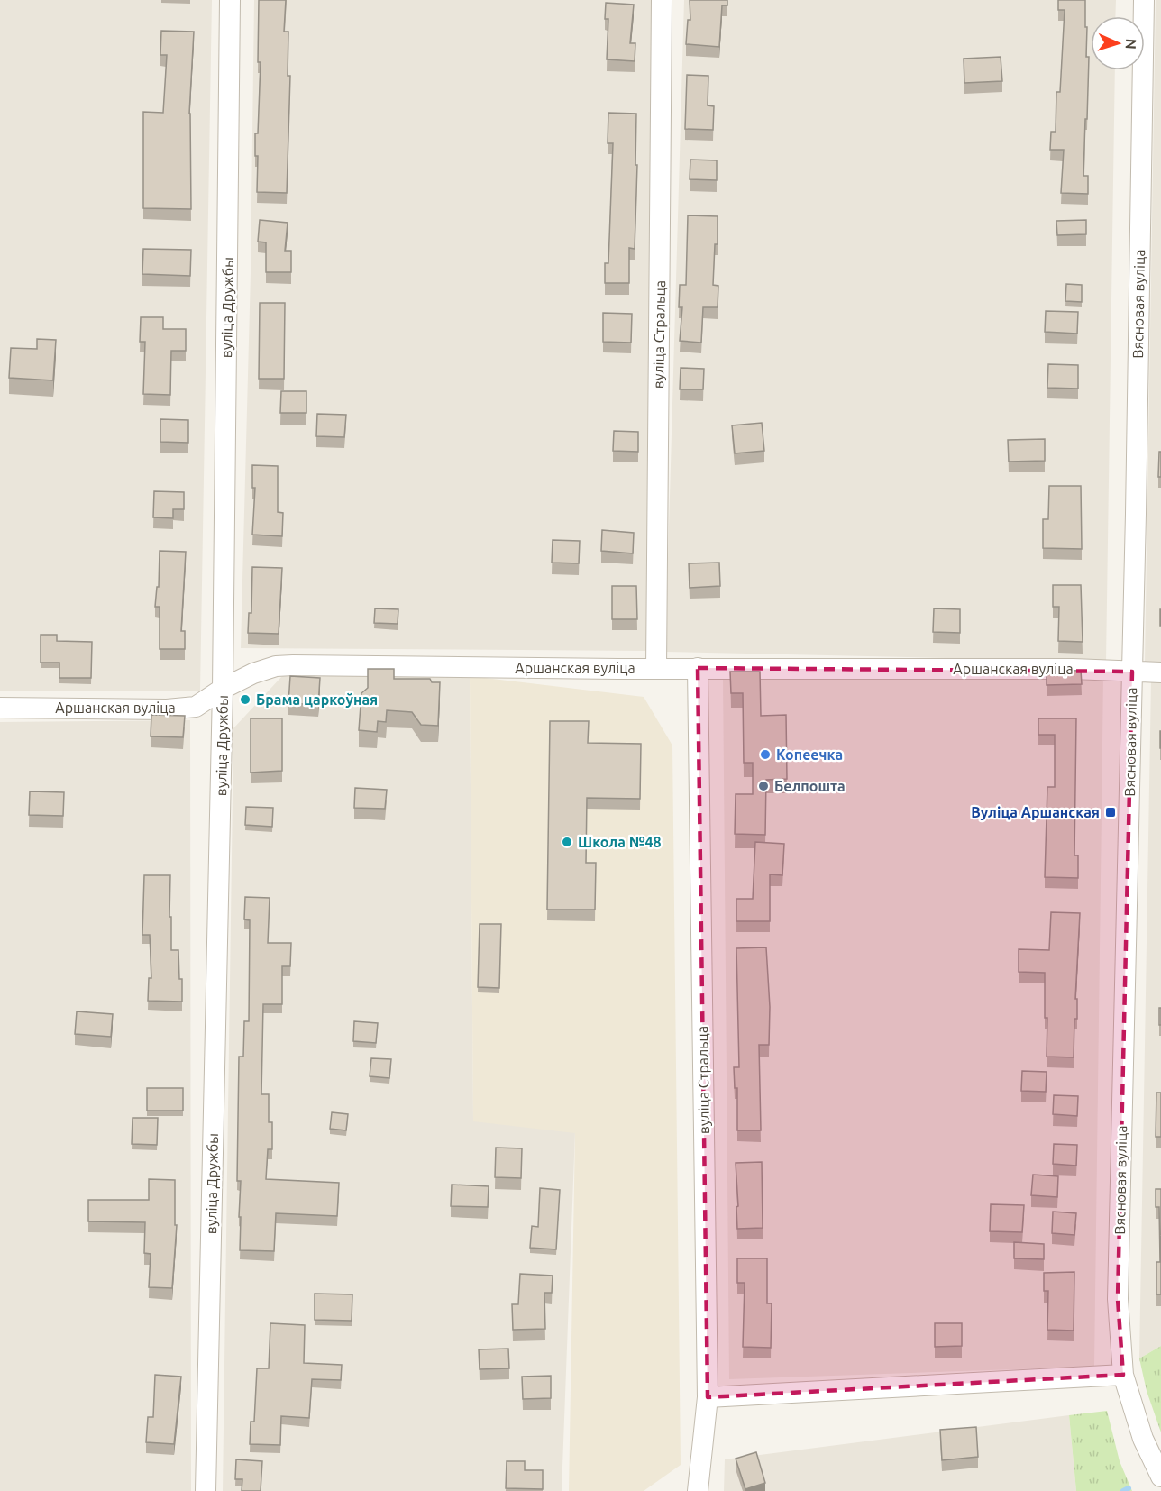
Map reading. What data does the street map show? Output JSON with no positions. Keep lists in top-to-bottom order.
{
  "streets": {
    "street": [
      "Вясновая вуліца",
      "вуліца Дружбы",
      "вуліца Стральца",
      "Аршанская вуліца"
    ]
  },
  "crossings": [
    ["Вясновая вуліца", "Аршанская вуліца"],
    ["вуліца Дружбы", "Аршанская вуліца"],
    ["вуліца Стральца", "Аршанская вуліца"]
  ],
  "places": {
    "other": [
      "Брама царкоўная",
      "Копеечка",
      "Белпошта",
      "Школа №48"
    ],
    "transit": ["Вуліца Аршанская"]
  },
  "north": "right"
}
